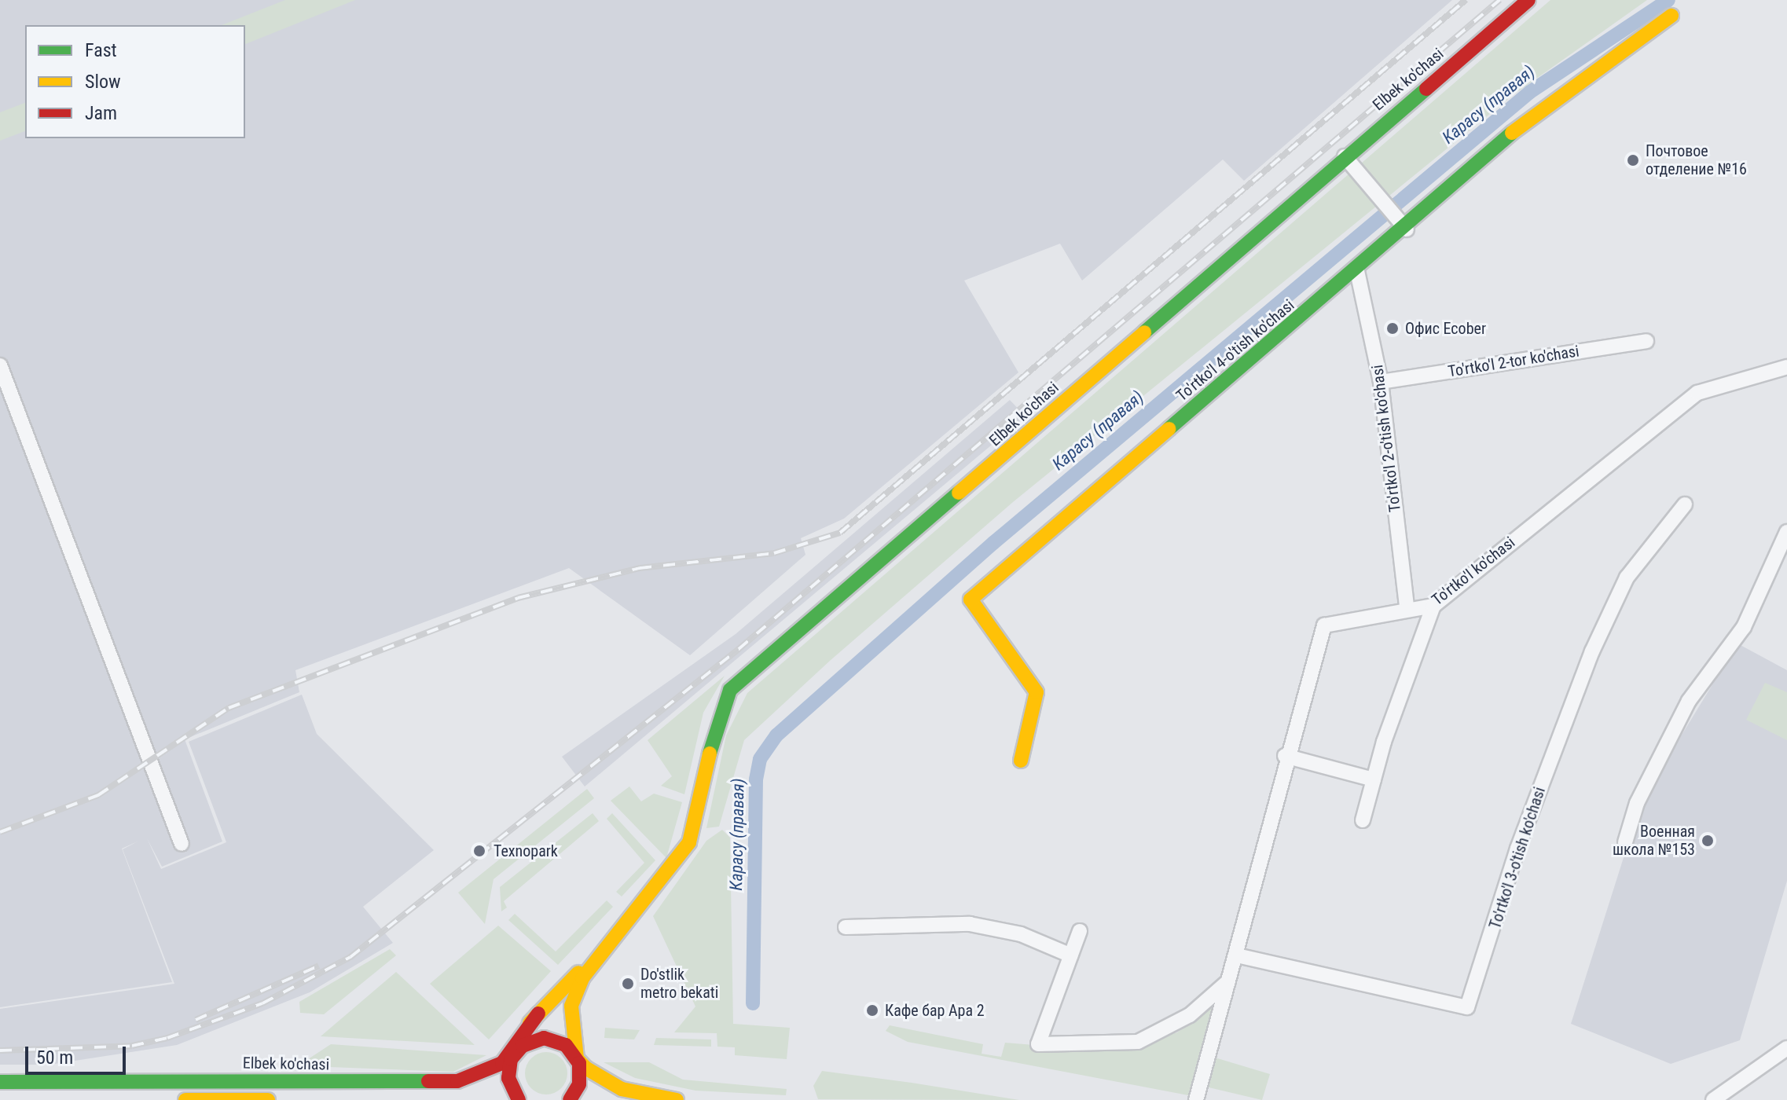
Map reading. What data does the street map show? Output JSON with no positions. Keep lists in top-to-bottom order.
{
  "streets": {
    "main road": ["Elbek ko'chasi", "To'rtko'l 4-o'tish ko'chasi"],
    "street": [
      "To'rtko'l 2-tor ko'chasi",
      "To'rtko'l 2-o'tish ko'chasi",
      "To'rtko'l ko'chasi",
      "To'rtko'l 3-o'tish ko'chasi"
    ]
  },
  "crossings": [
    ["To'rtko'l 4-o'tish ko'chasi", "To'rtko'l 2-o'tish ko'chasi"],
    ["To'rtko'l 2-tor ko'chasi", "To'rtko'l 2-o'tish ko'chasi"],
    ["To'rtko'l 2-o'tish ko'chasi", "To'rtko'l ko'chasi"],
    ["To'rtko'l ko'chasi", "To'rtko'l 3-o'tish ko'chasi"]
  ],
  "water": ["Карасу (правая)"],
  "places": [
    "Почтовое отделение №16",
    "Офис Ecober",
    "Военная школа №153",
    "Texnopark",
    "Do'stlik metro bekati",
    "Кафе бар Ара 2"
  ],
  "legend": ["Fast", "Slow", "Jam"],
  "scale_bar": "50 m"
}
